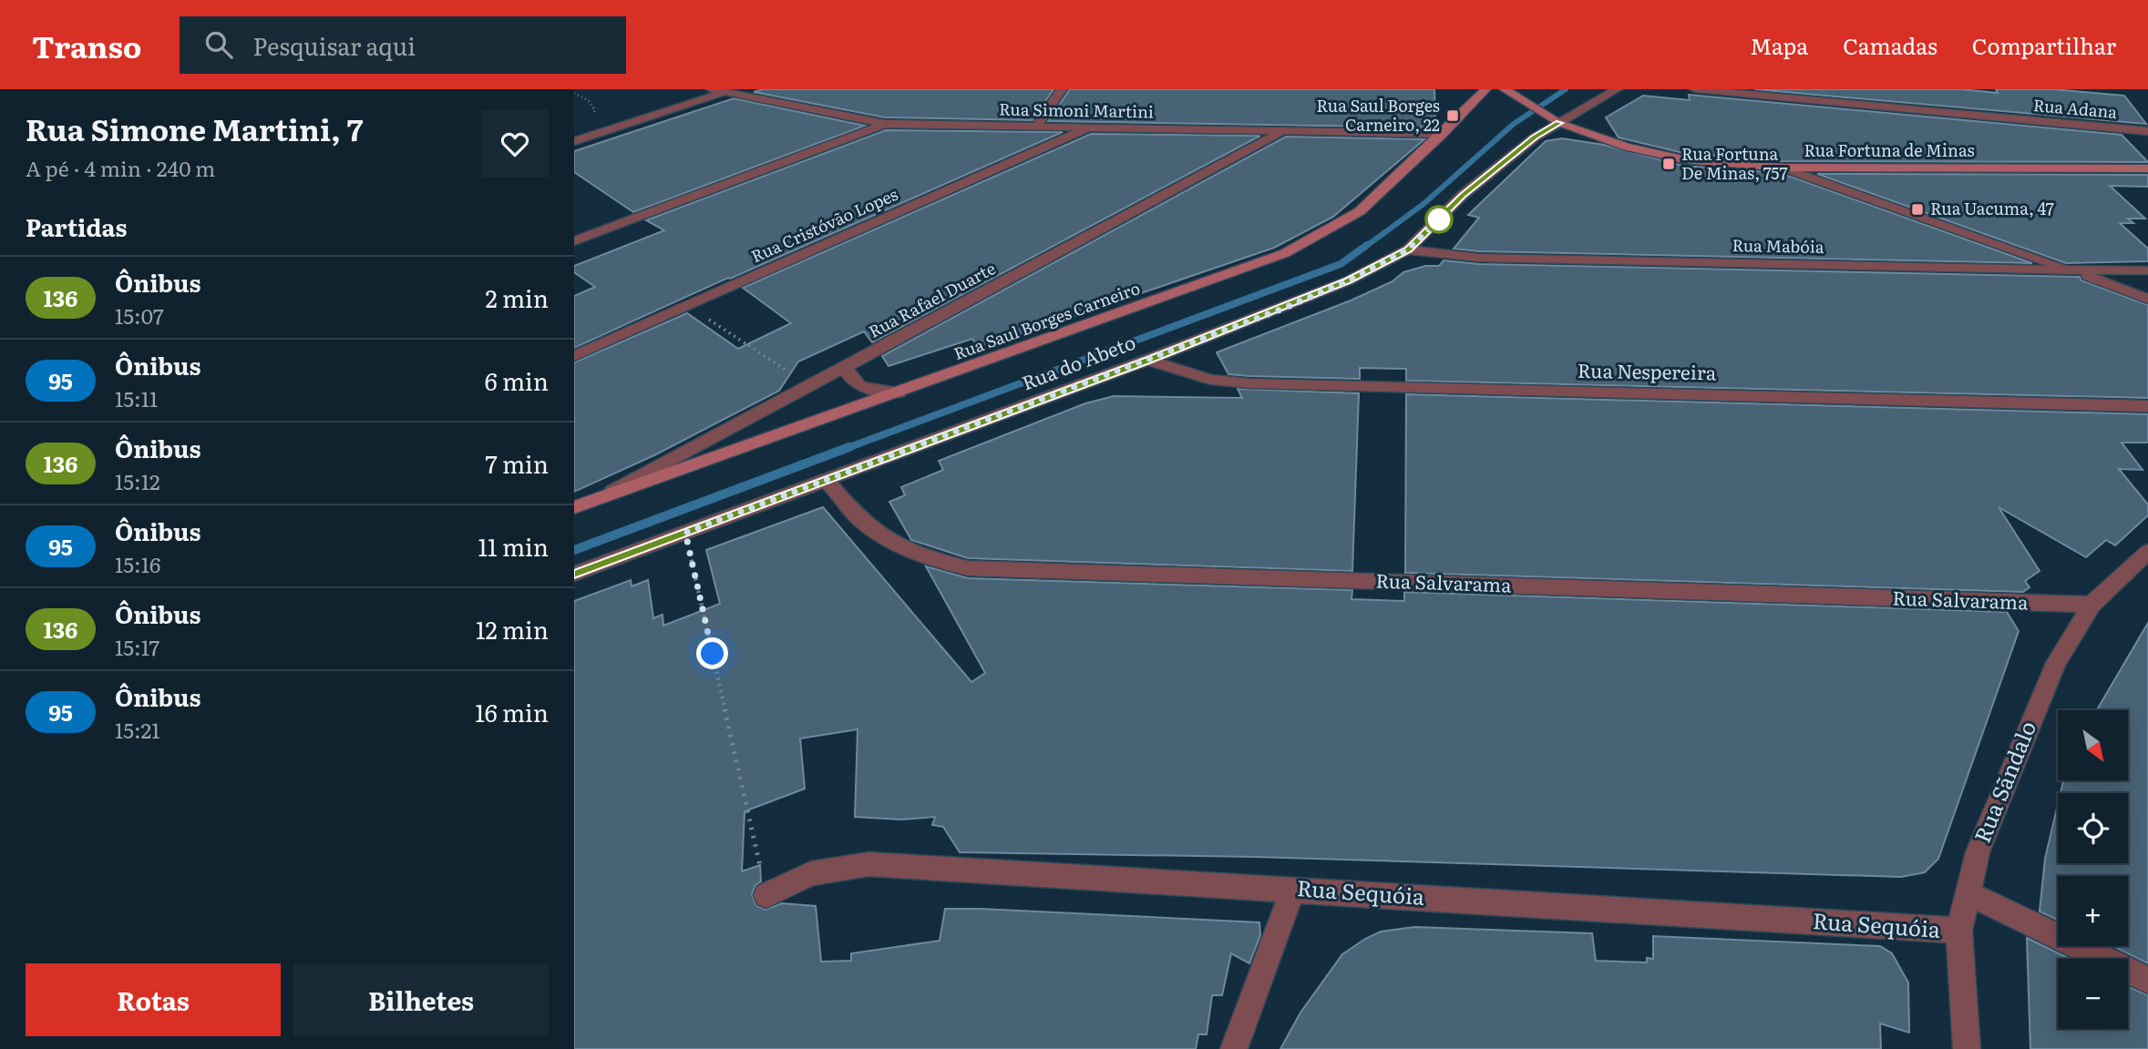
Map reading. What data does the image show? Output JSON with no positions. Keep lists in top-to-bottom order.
{
  "streets": {
    "street": [
      "Rua Adana",
      "Rua Simoni Martini",
      "Rua Fortuna de Minas",
      "Rua Cristóvão Lopes",
      "Rua Mabóia",
      "Rua Rafael Duarte",
      "Rua Saul Borges Carneiro",
      "Rua do Abeto",
      "Rua Nespereira",
      "Rua Salvarama",
      "Rua Sãndalo",
      "Rua Sequóia"
    ]
  },
  "crossings": [
    ["Rua Simoni Martini", "Rua Cristóvão Lopes"],
    ["Rua Simoni Martini", "Rua Rafael Duarte"],
    ["Rua Simoni Martini", "Rua Saul Borges Carneiro"],
    ["Rua Fortuna de Minas", "Rua do Abeto"],
    ["Rua Mabóia", "Rua do Abeto"],
    ["Rua Rafael Duarte", "Rua Saul Borges Carneiro"],
    ["Rua do Abeto", "Rua Nespereira"],
    ["Rua do Abeto", "Rua Salvarama"],
    ["Rua Salvarama", "Rua Sãndalo"],
    ["Rua Sãndalo", "Rua Sequóia"]
  ],
  "places": {
    "transit": ["Rua Saul Borges Carneiro, 22", "Rua Fortuna De Minas, 757", "Rua Uacuma, 47"]
  },
  "lines": ["bus line 136"],
  "north": "bottom right",
  "page": {
    "header": "Transo",
    "search": "Pesquisar aqui",
    "nav": ["Mapa", "Camadas", "Compartilhar"],
    "heading": [
      ["Rua Simone Martini, 7", "A pé · 4 min · 240 m"],
      "Partidas"
    ],
    "list": [
      {
        "mark": "136",
        "name": "Ônibus",
        "note": "15:07",
        "value": "2 min"
      },
      {
        "mark": "95",
        "name": "Ônibus",
        "note": "15:11",
        "value": "6 min"
      },
      {
        "mark": "136",
        "name": "Ônibus",
        "note": "15:12",
        "value": "7 min"
      },
      {
        "mark": "95",
        "name": "Ônibus",
        "note": "15:16",
        "value": "11 min"
      },
      {
        "mark": "136",
        "name": "Ônibus",
        "note": "15:17",
        "value": "12 min"
      },
      {
        "mark": "95",
        "name": "Ônibus",
        "note": "15:21",
        "value": "16 min"
      }
    ],
    "map_buttons": ["+", "−"],
    "buttons": ["Rotas", "Bilhetes"]
  }
}
